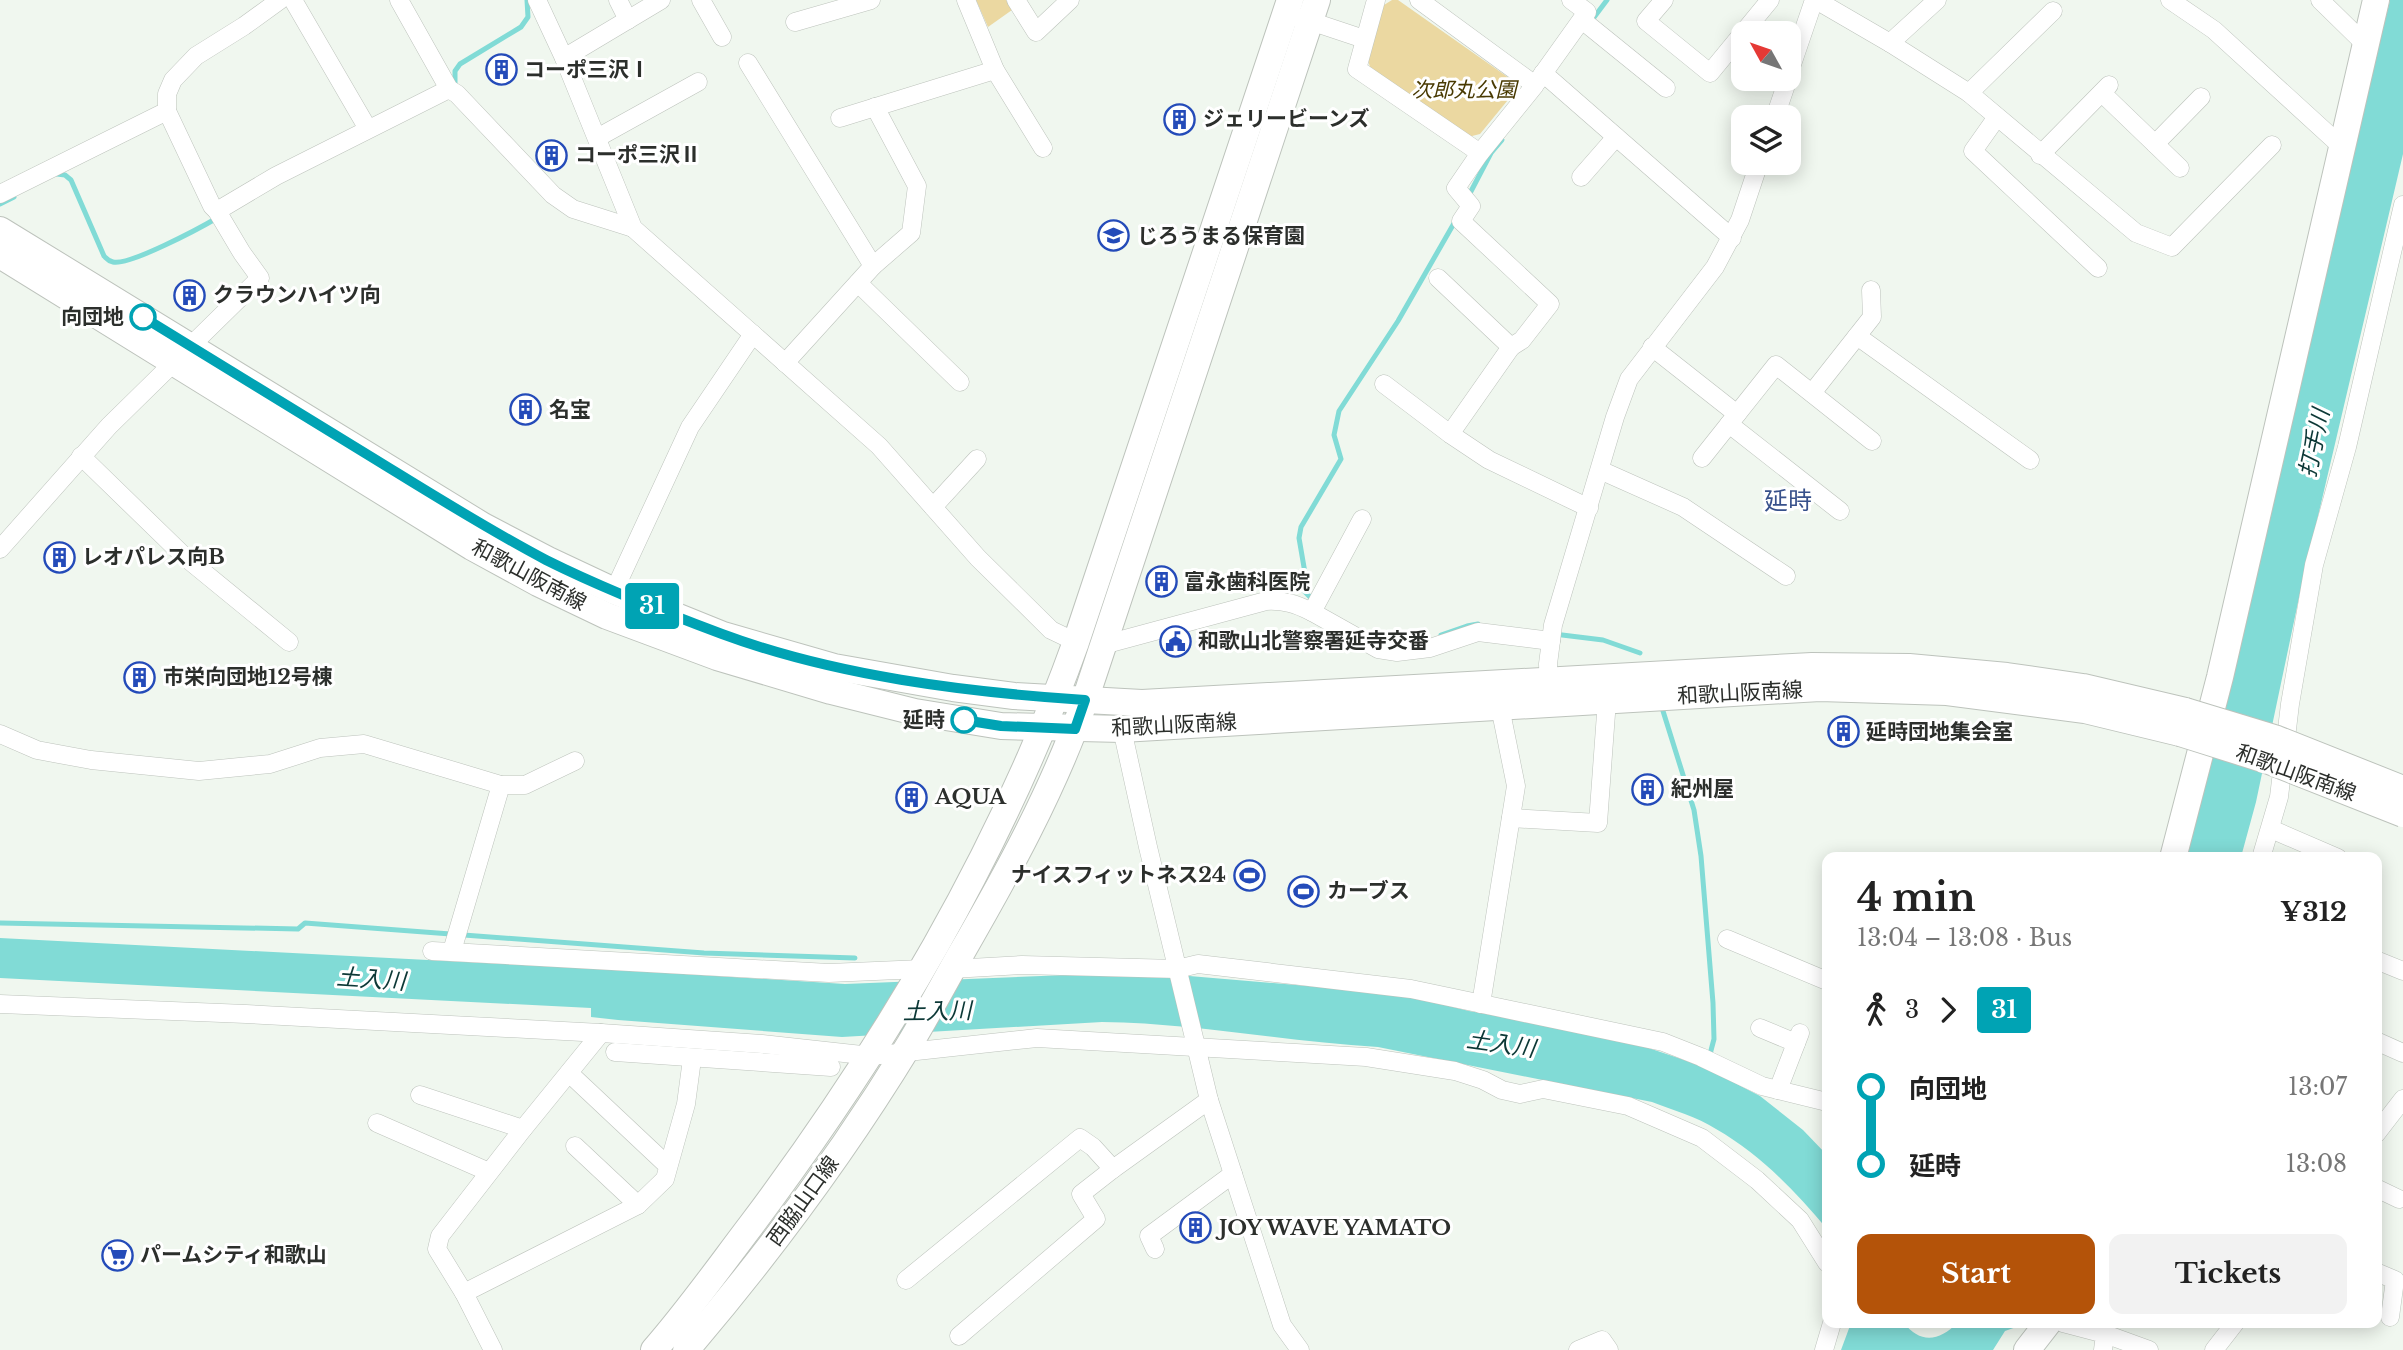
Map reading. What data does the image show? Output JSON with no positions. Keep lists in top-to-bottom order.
{
  "streets": {
    "main road": ["和歌山阪南線", "西脇山口線"]
  },
  "crossings": [
    ["和歌山阪南線", "西脇山口線"]
  ],
  "districts": ["延時"],
  "water": ["打手川", "土入川"],
  "parks": ["次郎丸公園"],
  "places": {
    "building": [
      "コーポ三沢Ⅰ",
      "ジェリービーンズ",
      "コーポ三沢Ⅱ",
      "クラウンハイツ向",
      "名宝",
      "レオパレス向B",
      "富永歯科医院",
      "市栄向団地12号棟",
      "延時団地集会室",
      "紀州屋",
      "AQUA",
      "JOY WAVE YAMATO"
    ],
    "school or university": ["じろうまる保育園"],
    "other": ["向団地", "延時"],
    "public building": ["和歌山北警察署延寺交番"],
    "sports": ["ナイスフィットネス24", "カーブス"],
    "supermarket": ["パームシティ和歌山"]
  },
  "lines": ["bus line 31"],
  "north": "top left",
  "page": {
    "on_map": "31",
    "heading": ["4 min", "13:04 – 13:08 · Bus", "¥312"],
    "legs": ["3", "31"],
    "list": [
      {
        "name": "向団地",
        "value": "13:07"
      },
      {
        "name": "延時",
        "value": "13:08"
      }
    ],
    "buttons": ["Start", "Tickets"]
  }
}
